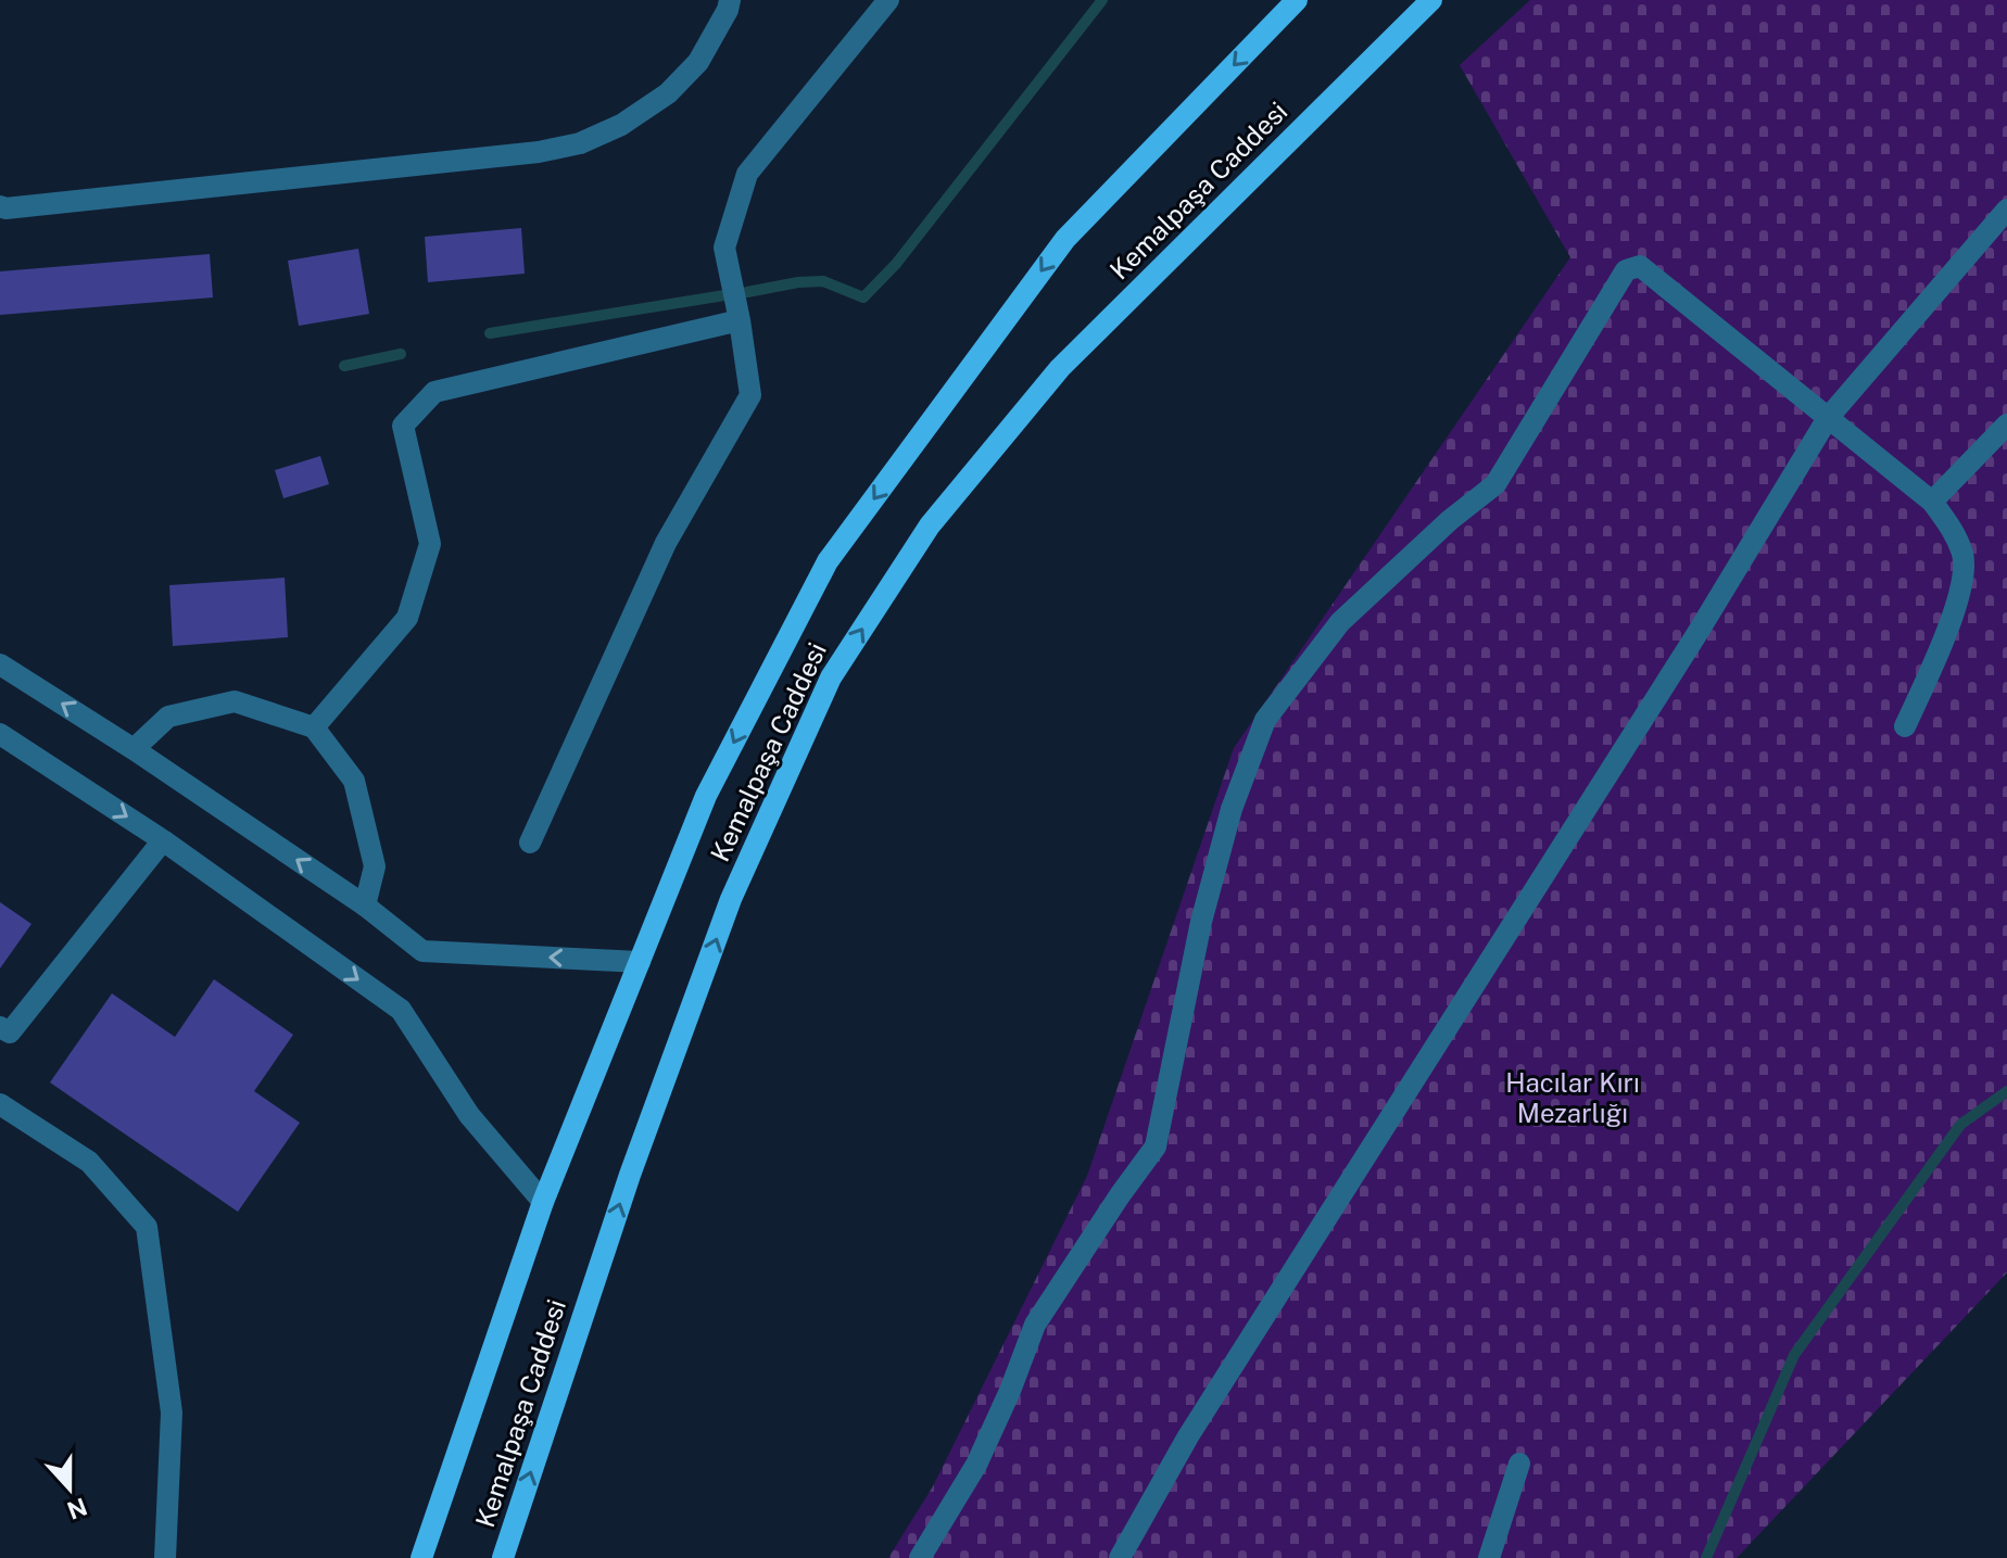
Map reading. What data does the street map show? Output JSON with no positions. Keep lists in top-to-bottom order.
{
  "streets": {
    "main road": ["Kemalpaşa Caddesi"]
  },
  "parks": ["Hacılar Kırı Mezarlığı"],
  "north": "bottom"
}
